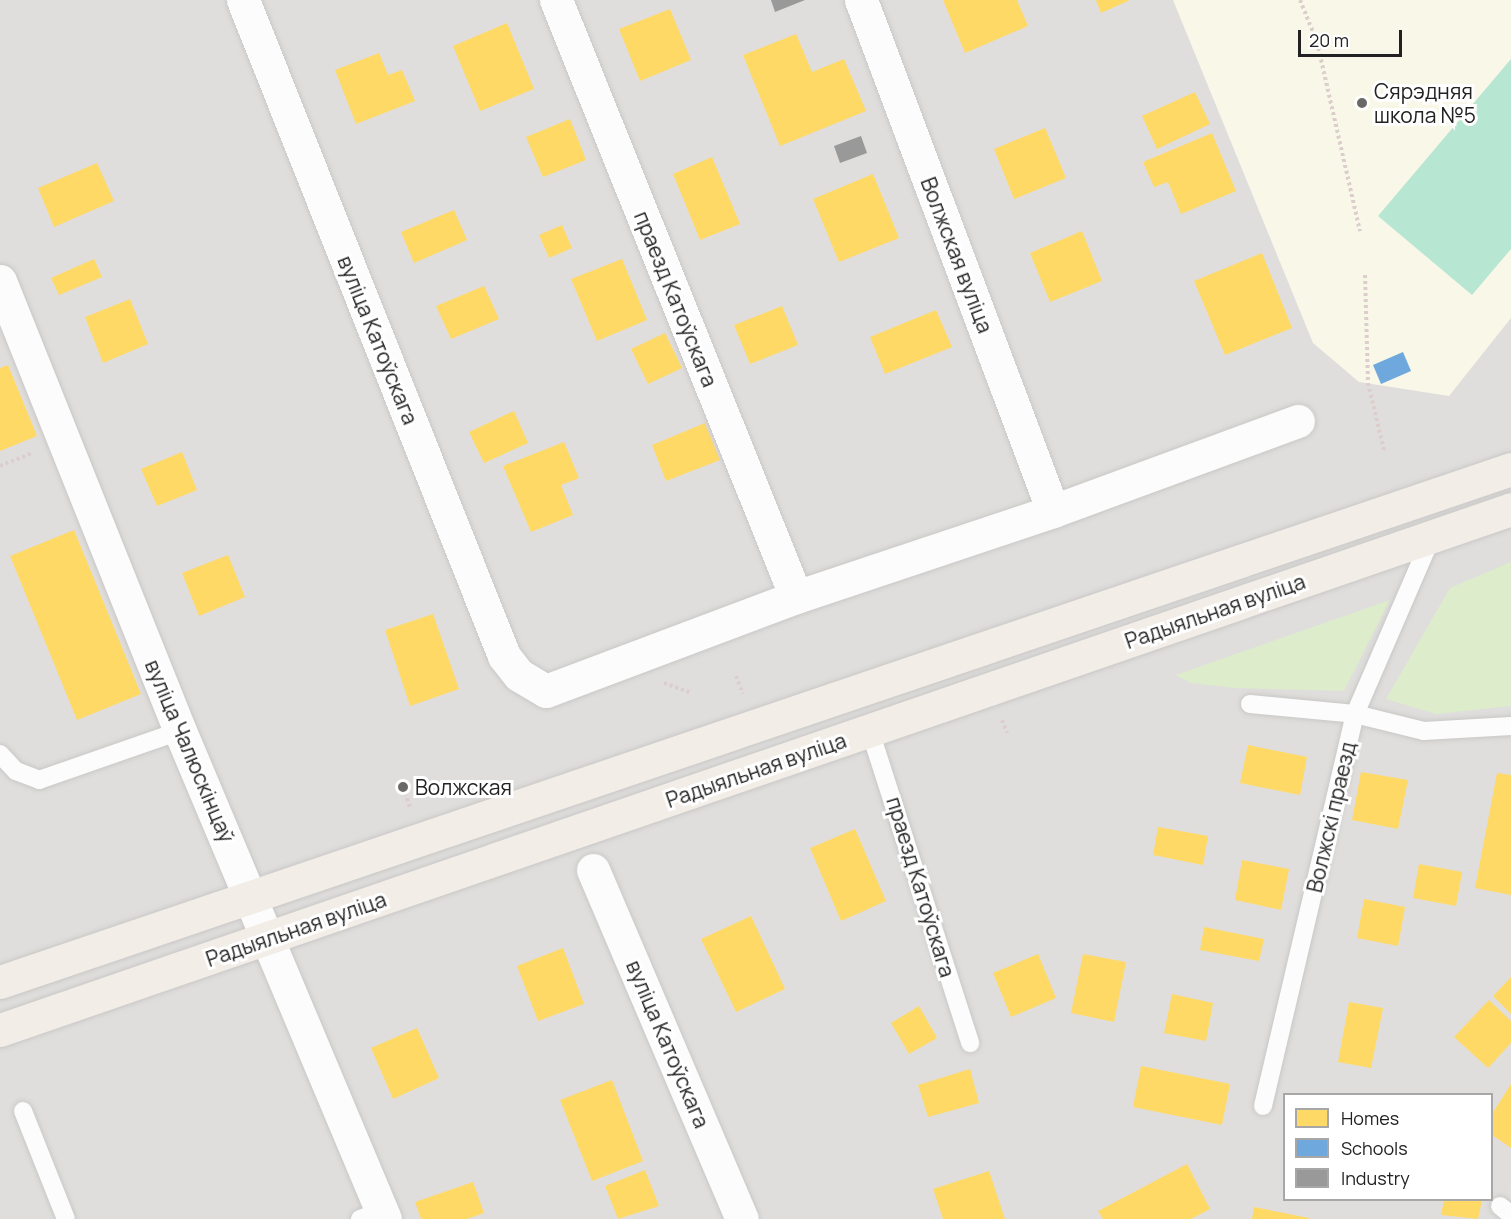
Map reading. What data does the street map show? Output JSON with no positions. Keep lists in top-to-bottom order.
{
  "streets": {
    "main road": ["Радыяльная вуліца"],
    "street": [
      "Волжская вуліца",
      "праезд Катоўскага",
      "вуліца Катоўскага",
      "вуліца Чалюскінцаў"
    ],
    "lane": ["Волжскі праезд"]
  },
  "crossings": [
    ["праезд Катоўскага", "вуліца Катоўскага"],
    ["праезд Катоўскага", "Радыяльная вуліца"],
    ["Радыяльная вуліца", "вуліца Чалюскінцаў"],
    ["Радыяльная вуліца", "Волжскі праезд"]
  ],
  "places": ["Сярэдняя школа №5", "Волжская"],
  "legend": ["Homes", "Schools", "Industry"],
  "scale_bar": "20 m"
}
